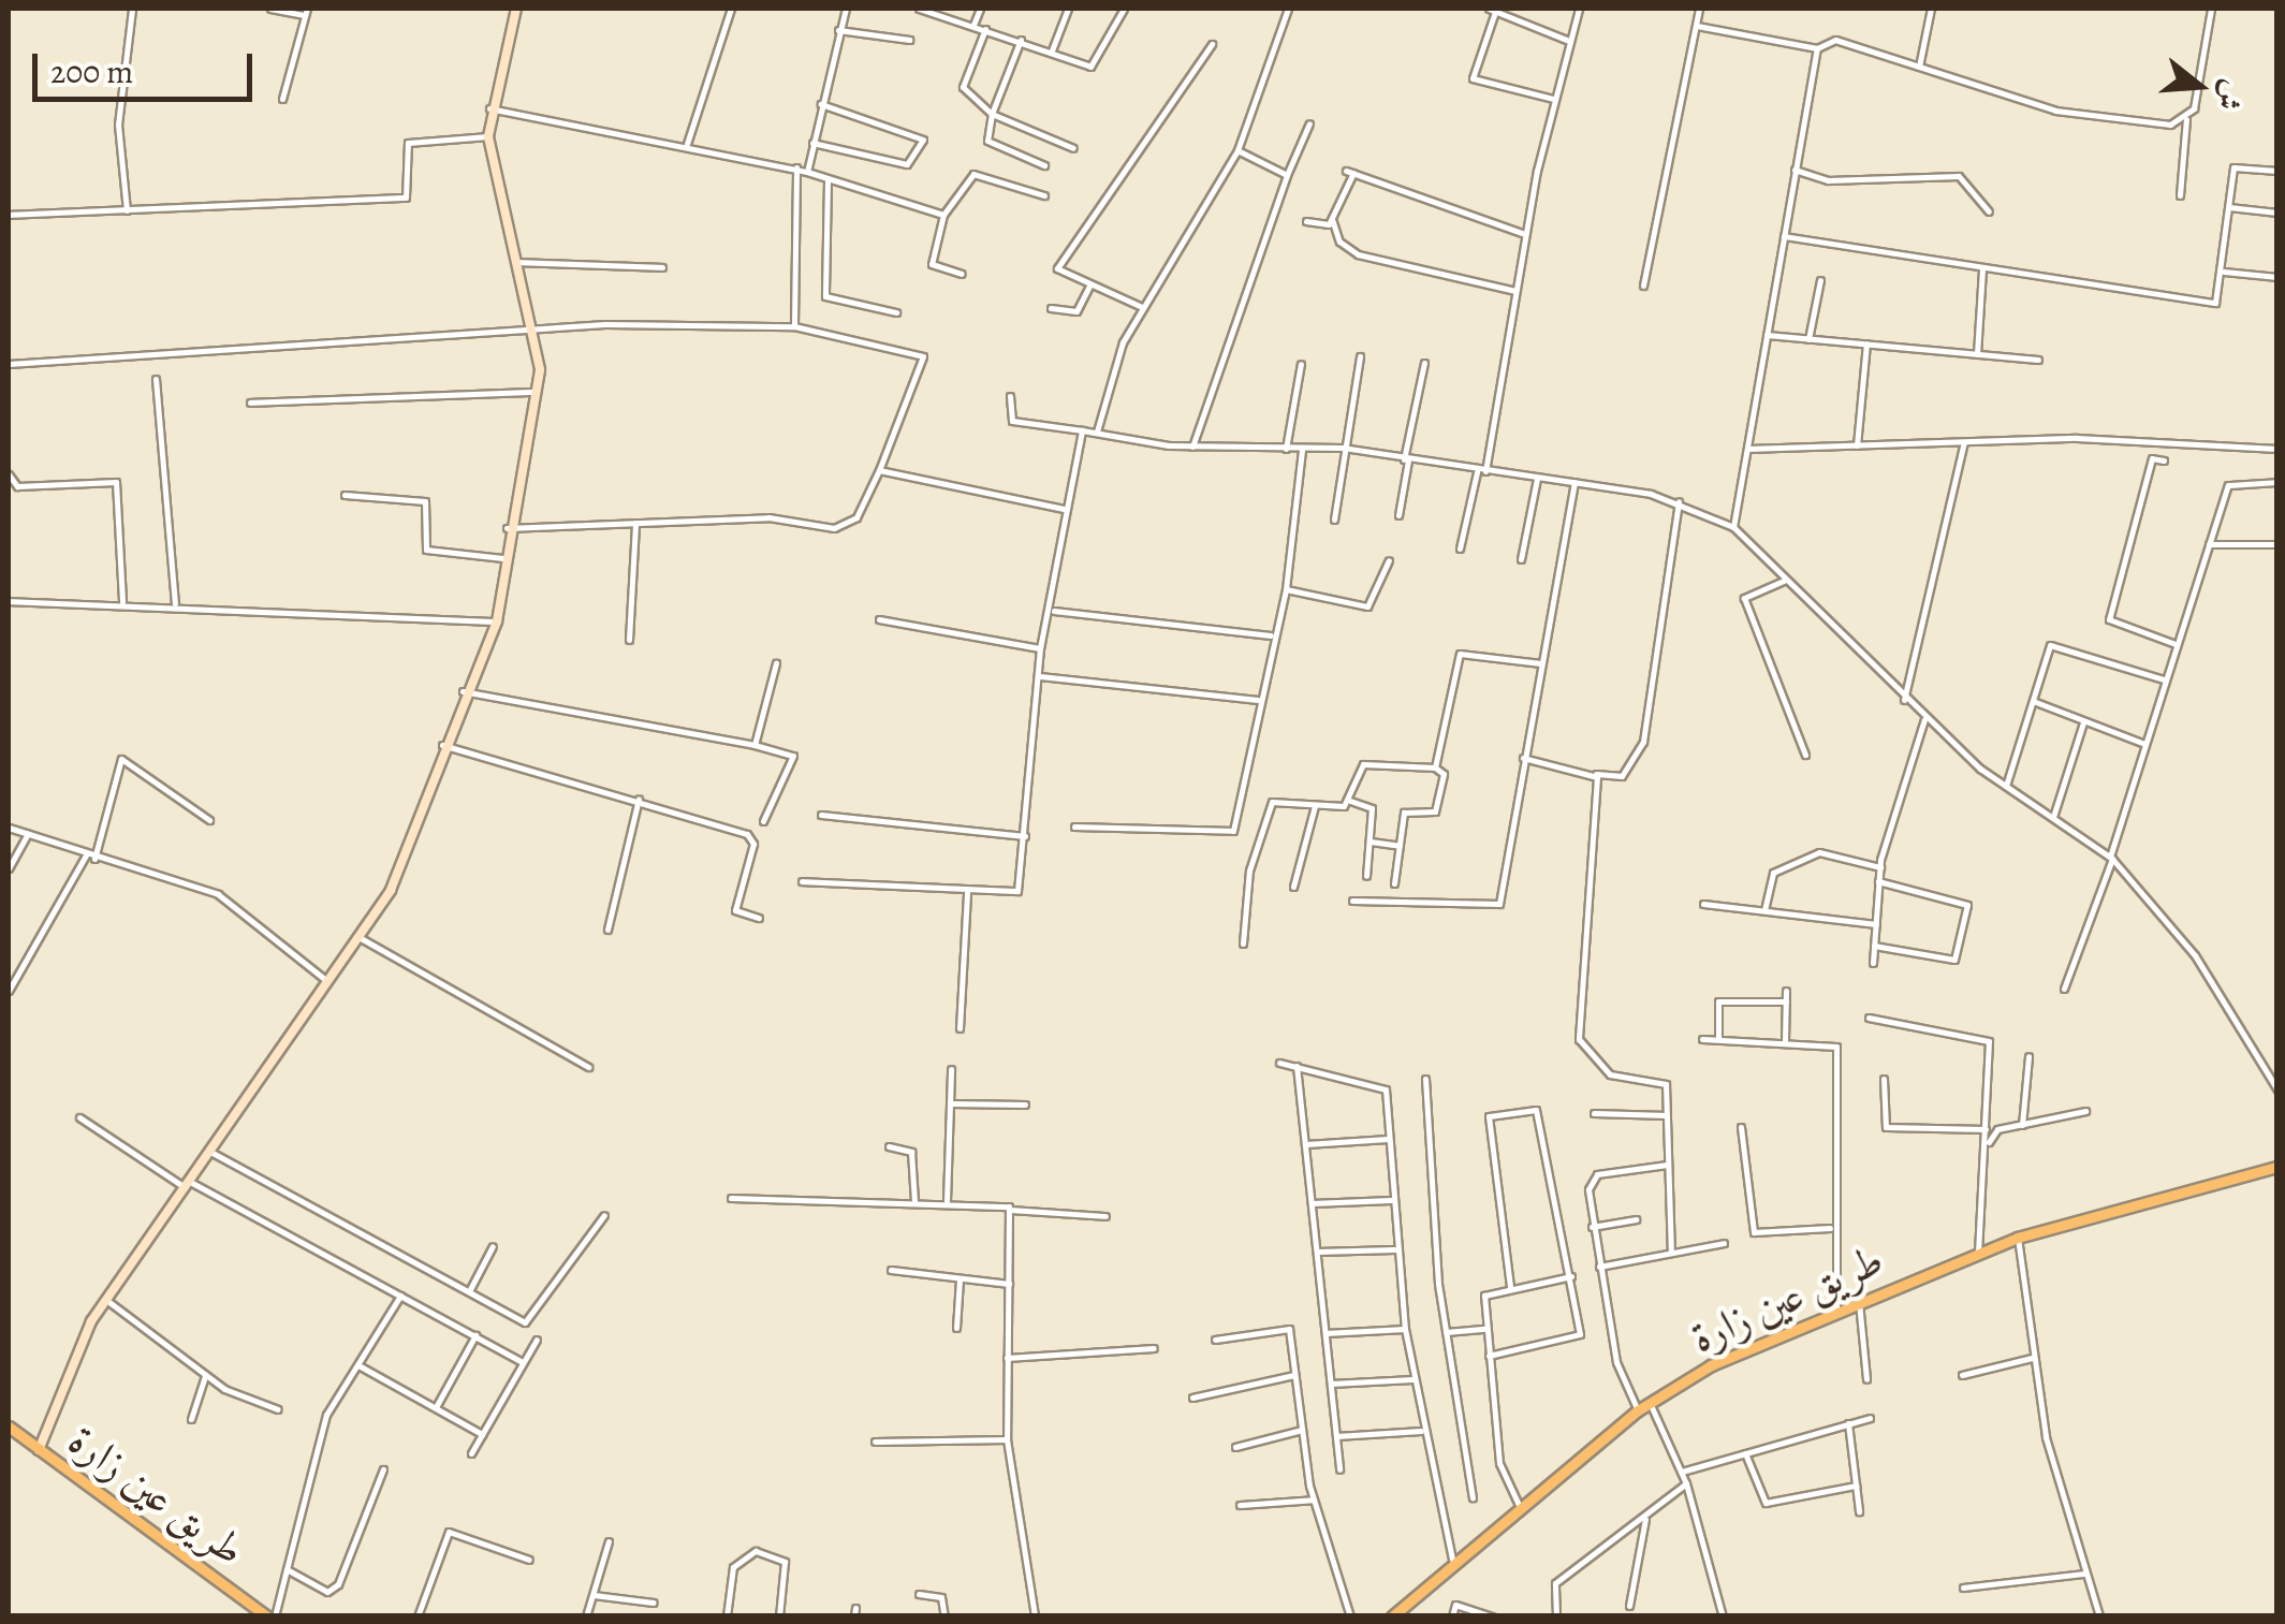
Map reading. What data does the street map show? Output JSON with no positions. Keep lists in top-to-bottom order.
{
  "streets": {
    "main road": ["طريق عين زارة"]
  },
  "scale_bar": "200 m",
  "north": "right"
}
